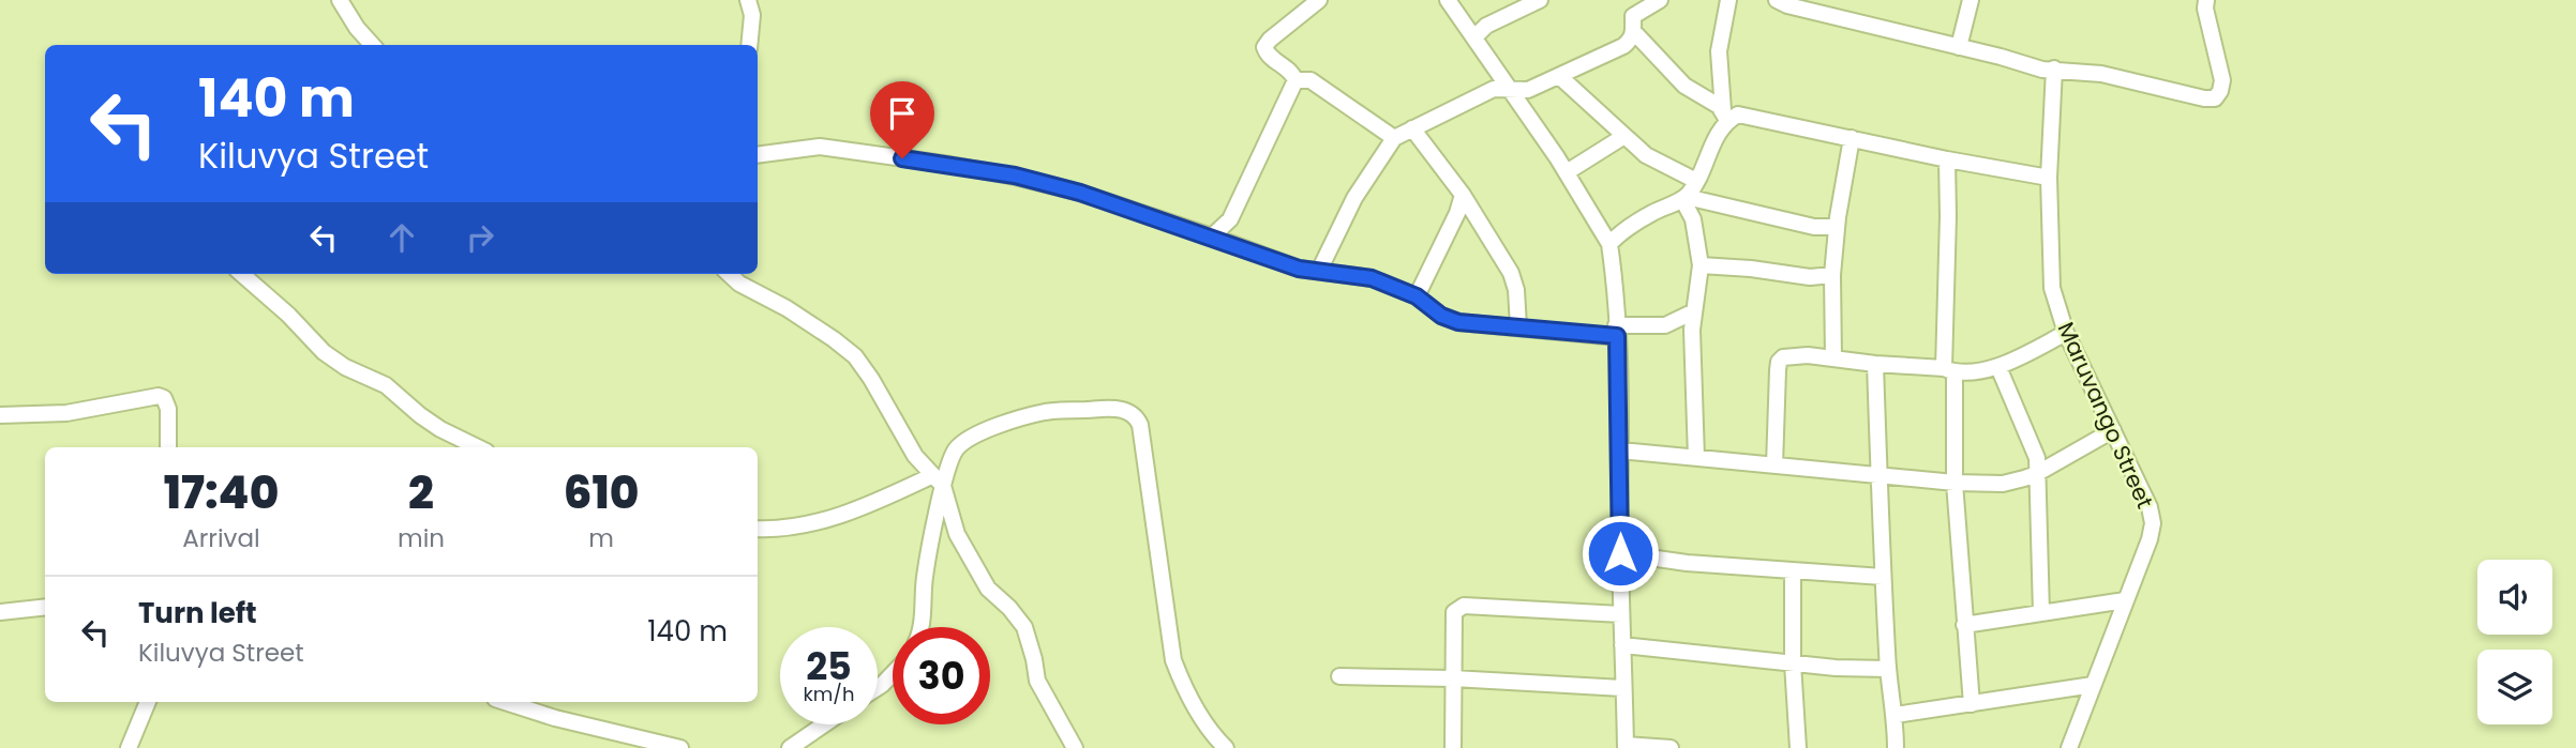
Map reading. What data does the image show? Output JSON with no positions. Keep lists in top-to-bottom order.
{
  "streets": {
    "street": ["Maruvango Street"]
  },
  "page": {
    "turn": ["140 m", "Kiluvya Street"],
    "eta": [
      "17:40",
      "Arrival",
      "2",
      "min",
      "610",
      "m"
    ],
    "list": [
      {
        "name": "Turn left",
        "note": "Kiluvya Street",
        "value": "140 m"
      }
    ],
    "speed": "25 km/h",
    "limit": "30"
  }
}
